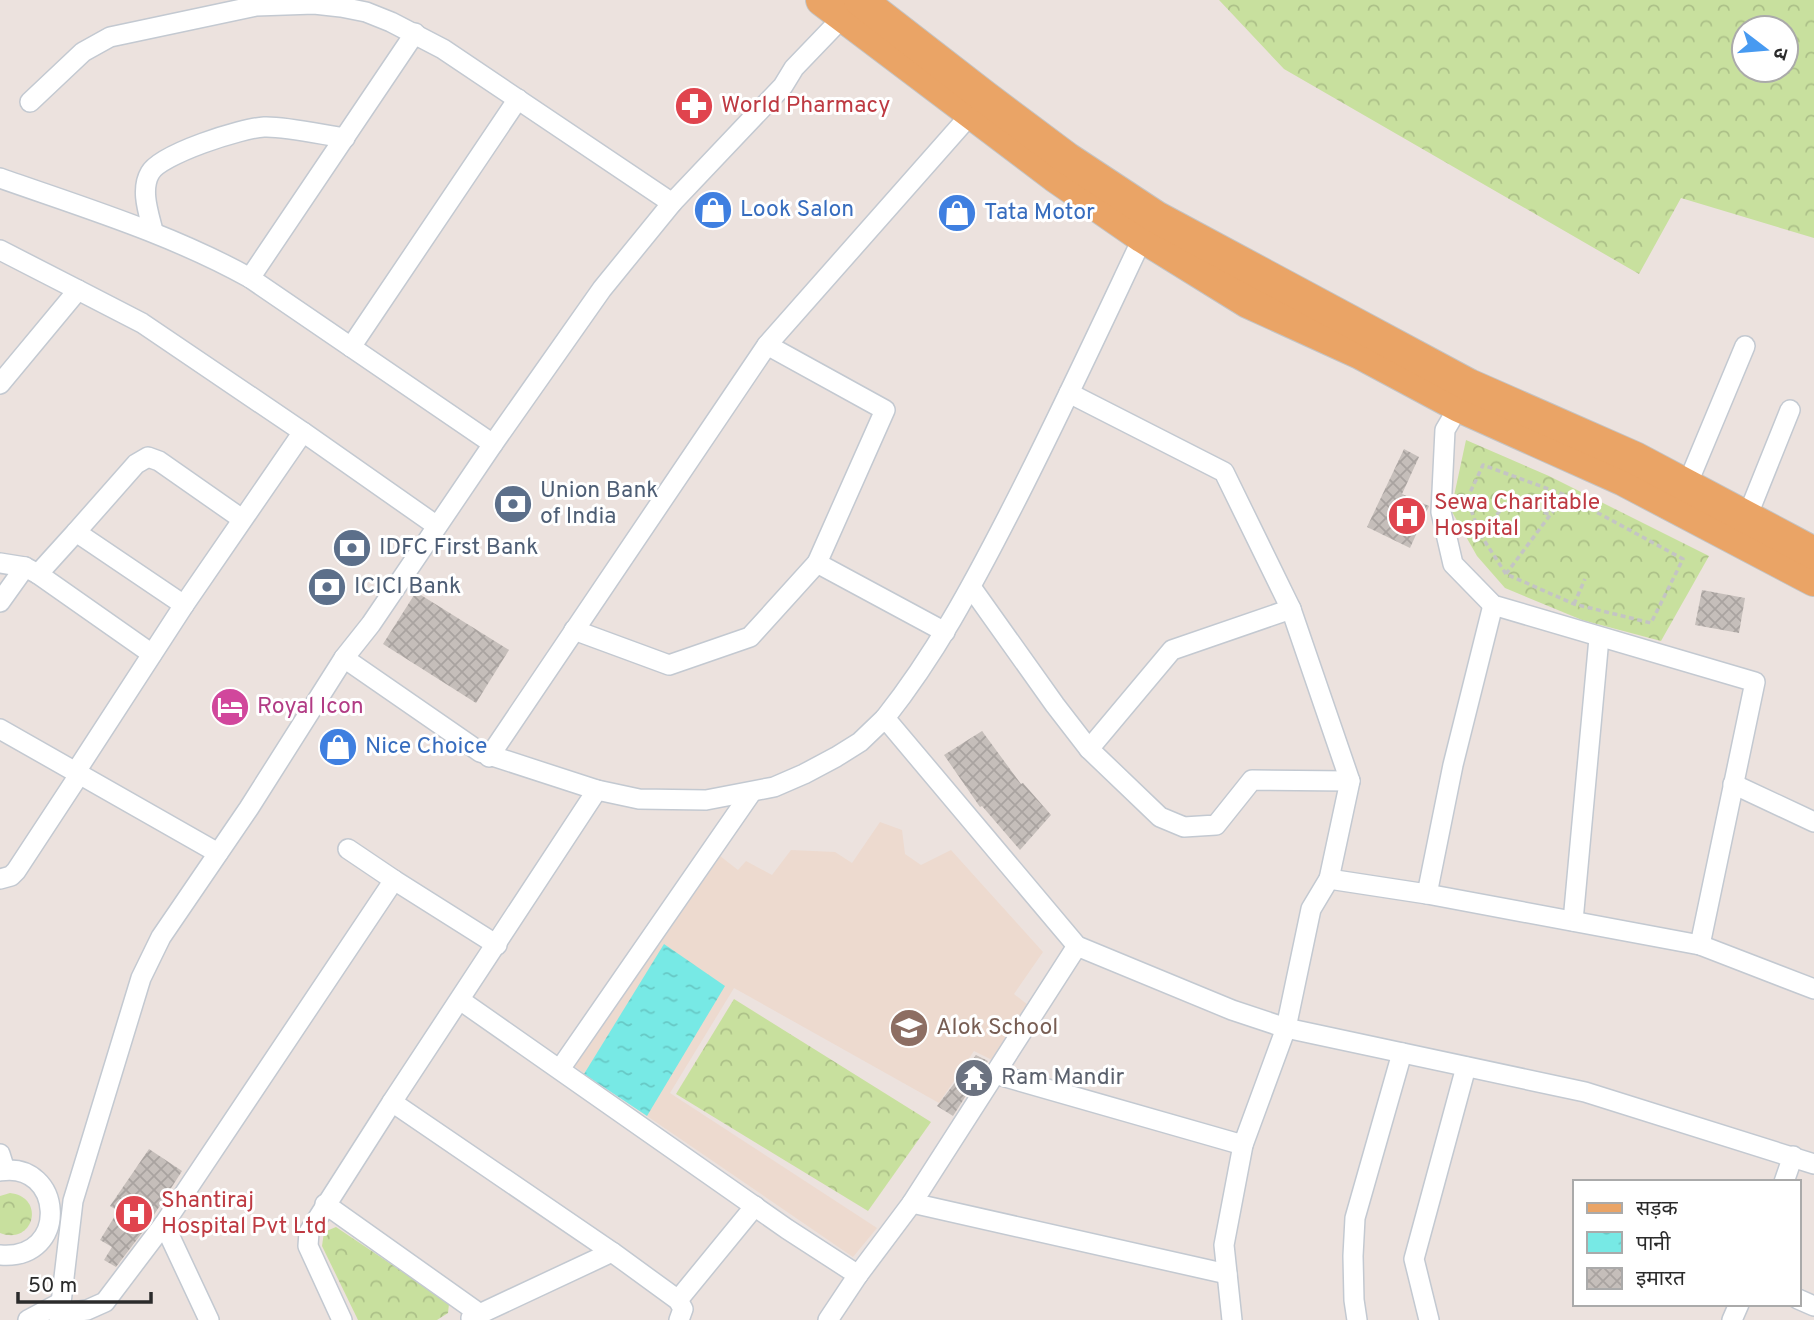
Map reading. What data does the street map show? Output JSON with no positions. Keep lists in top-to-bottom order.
{
  "places": {
    "pharmacy": ["World Pharmacy"],
    "shop": ["Look Salon", "Tata Motor", "Nice Choice"],
    "bank": ["Union Bank of India", "IDFC First Bank", "ICICI Bank"],
    "hospital": ["Sewa Charitable Hospital", "Shantiraj Hospital Pvt Ltd"],
    "hotel": ["Royal Icon"],
    "school or university": ["Alok School"],
    "temple": ["Ram Mandir"]
  },
  "legend": ["सड़क", "पानी", "इमारत"],
  "scale_bar": "50 m",
  "north": "right"
}
